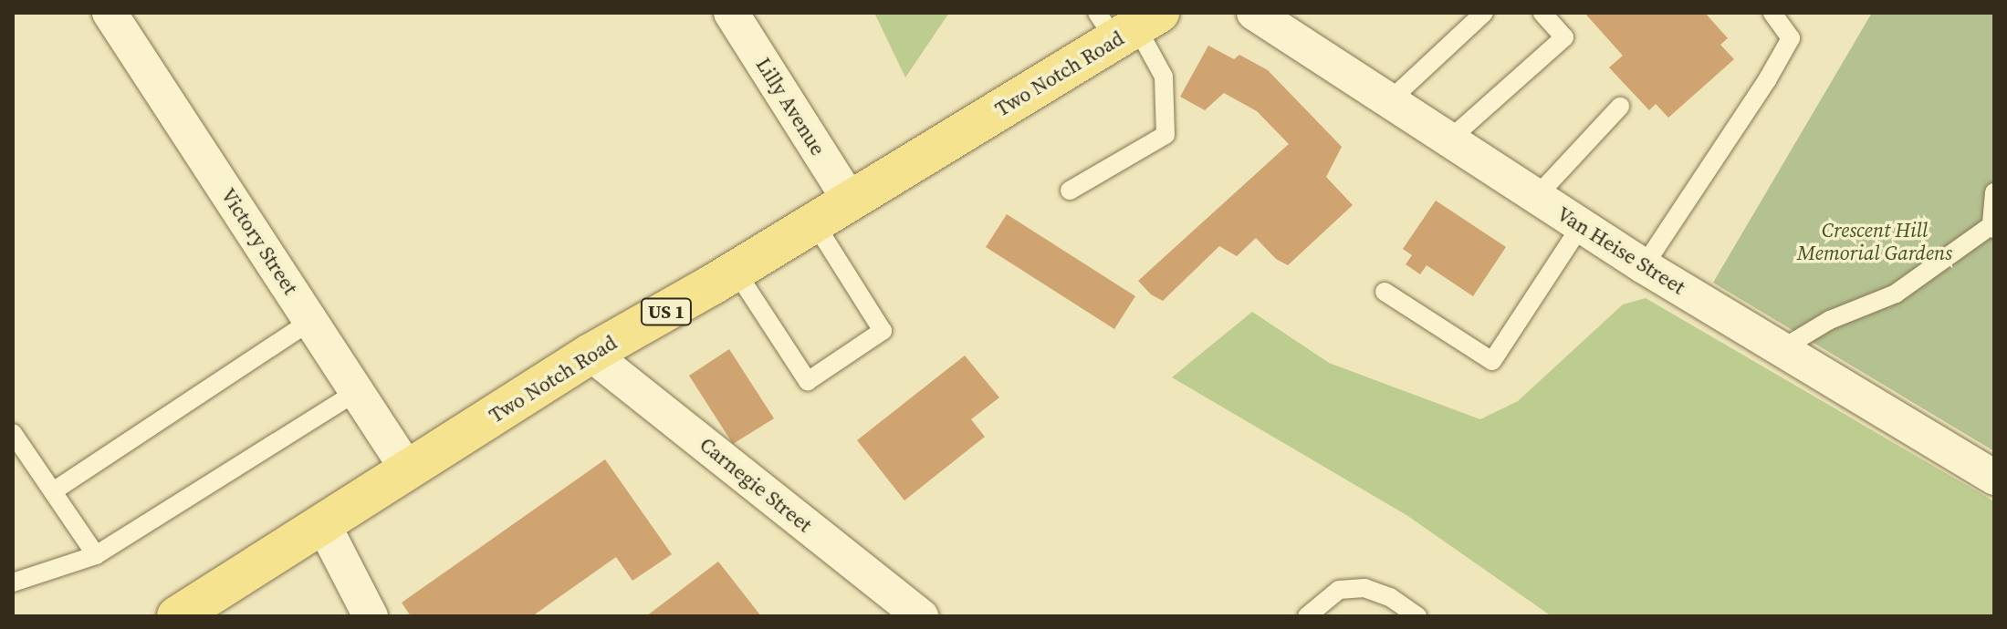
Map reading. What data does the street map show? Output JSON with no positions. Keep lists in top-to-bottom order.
{
  "streets": {
    "main road": ["Two Notch Road", "US 1"],
    "street": [
      "Lilly Avenue",
      "Victory Street",
      "Van Heise Street",
      "Carnegie Street"
    ]
  },
  "crossings": [
    ["Two Notch Road", "Lilly Avenue"],
    ["Two Notch Road", "Victory Street"],
    ["Two Notch Road", "Carnegie Street"]
  ],
  "parks": ["Crescent Hill Memorial Gardens"]
}
